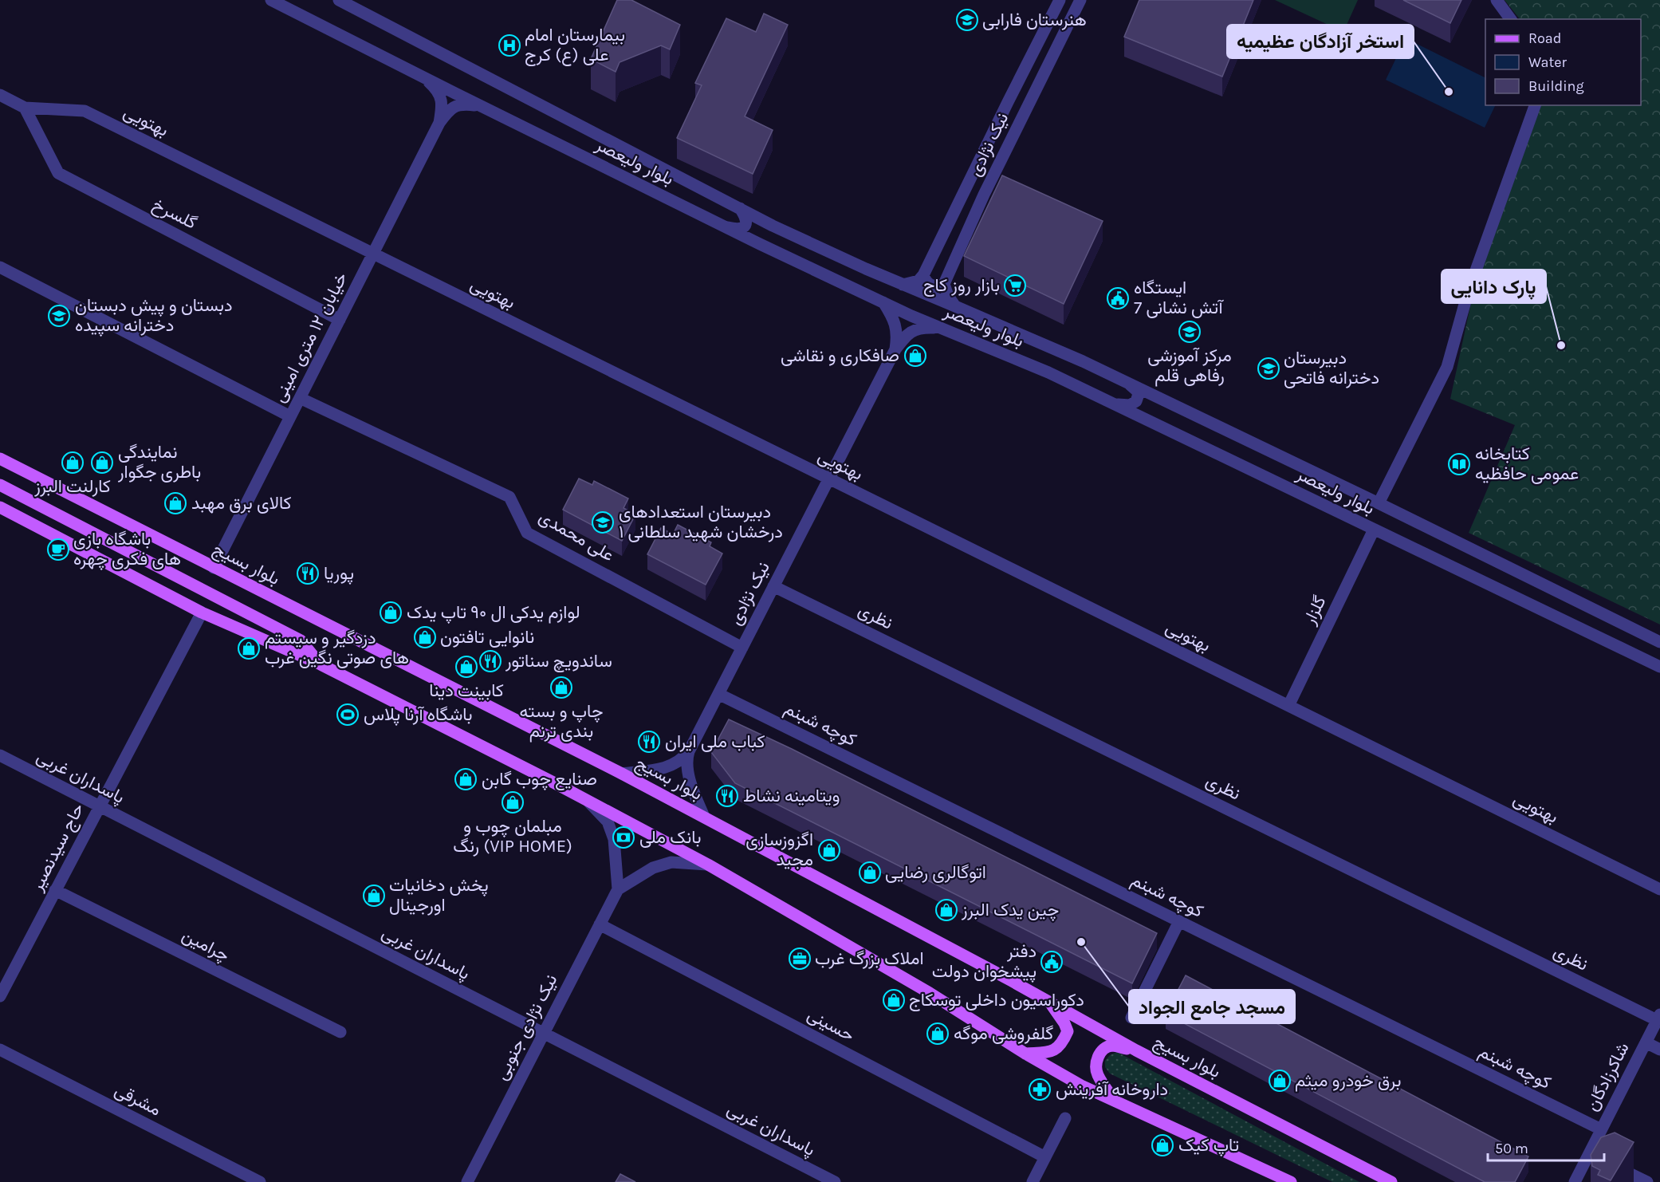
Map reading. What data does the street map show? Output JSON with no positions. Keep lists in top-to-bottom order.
{
  "streets": {
    "main road": ["بلوار بسیج"],
    "street": [
      "بهتویی",
      "نیک نژادی",
      "بلوار ولیعصر",
      "گلسرخ",
      "خیابان ۱۲ متری امینی",
      "علی محمدی",
      "گلزار",
      "نظری",
      "کوچه شبنم",
      "پاسداران غربی",
      "حاج سیدنصیر",
      "چرامین",
      "حسینی",
      "نیک نژادی جنوبی",
      "شاکرزادگان",
      "مشرقی"
    ]
  },
  "crossings": [
    ["بهتویی", "نیک نژادی"],
    ["بهتویی", "گلسرخ"],
    ["بهتویی", "خیابان ۱۲ متری امینی"],
    ["بهتویی", "گلزار"],
    ["نیک نژادی", "علی محمدی"],
    ["نیک نژادی", "نظری"],
    ["نیک نژادی", "کوچه شبنم"],
    ["بلوار ولیعصر", "گلزار"],
    ["گلسرخ", "خیابان ۱۲ متری امینی"],
    ["خیابان ۱۲ متری امینی", "علی محمدی"],
    ["خیابان ۱۲ متری امینی", "بلوار بسیج"],
    ["نظری", "شاکرزادگان"],
    ["کوچه شبنم", "شاکرزادگان"],
    ["پاسداران غربی", "حاج سیدنصیر"],
    ["پاسداران غربی", "نیک نژادی جنوبی"],
    ["حاج سیدنصیر", "چرامین"],
    ["حسینی", "نیک نژادی جنوبی"]
  ],
  "places": {
    "school or university": [
      "هنرستان فارابی",
      "دبستان و پیش دبستان دخترانه سپیده",
      "مرکز آموزشی رفاهی قلم",
      "دبیرستان دخترانه فاتحی",
      "دبیرستان استعدادهای درخشان شهید سلطانی ۱"
    ],
    "hospital": ["بیمارستان امام علی (ع) کرج"],
    "other": ["استخر آزادگان عظیمیه", "پارک دانایی", "مسجد جامع الجواد"],
    "supermarket": ["بازار روز کاج"],
    "public building": ["ایستگاه آتش نشانی 7", "دفتر پیشخوان دولت"],
    "shop": [
      "صافکاری و نقاشی",
      "کارلنت البرز",
      "نمایندگی باطری جگوار",
      "کالای برق مهبد",
      "لوازم یدکی ال ۹۰ تاپ یدک",
      "نانوایی تافتون",
      "دزدگیر و سیستم های صوتی نگین غرب",
      "کابینت دینا",
      "چاپ و بسته بندی ترنم",
      "صنایع چوب گابن",
      "مبلمان چوب و رنگ (VIP HOME)",
      "اگزوزسازی مجید",
      "اتوگالری رضایی",
      "پخش دخانیات اورجینال",
      "چین یدک البرز",
      "دکوراسیون داخلی توسکاج",
      "گلفروشی موگه",
      "برق خودرو میثم",
      "تاپ کیک"
    ],
    "library": ["کتابخانه عمومی حافظیه"],
    "cafe": ["باشگاه بازی های فکری چهره"],
    "restaurant": [
      "پوریا",
      "ساندویچ سناتور",
      "کباب ملی ایران",
      "ویتامینه نشاط"
    ],
    "sports": ["باشگاه آرنا پلاس"],
    "bank": ["بانک ملی"],
    "office": ["املاک بزرگ غرب"],
    "pharmacy": ["داروخانه آفرینش"]
  },
  "legend": ["Road", "Water", "Building"],
  "scale_bar": "50 m"
}
